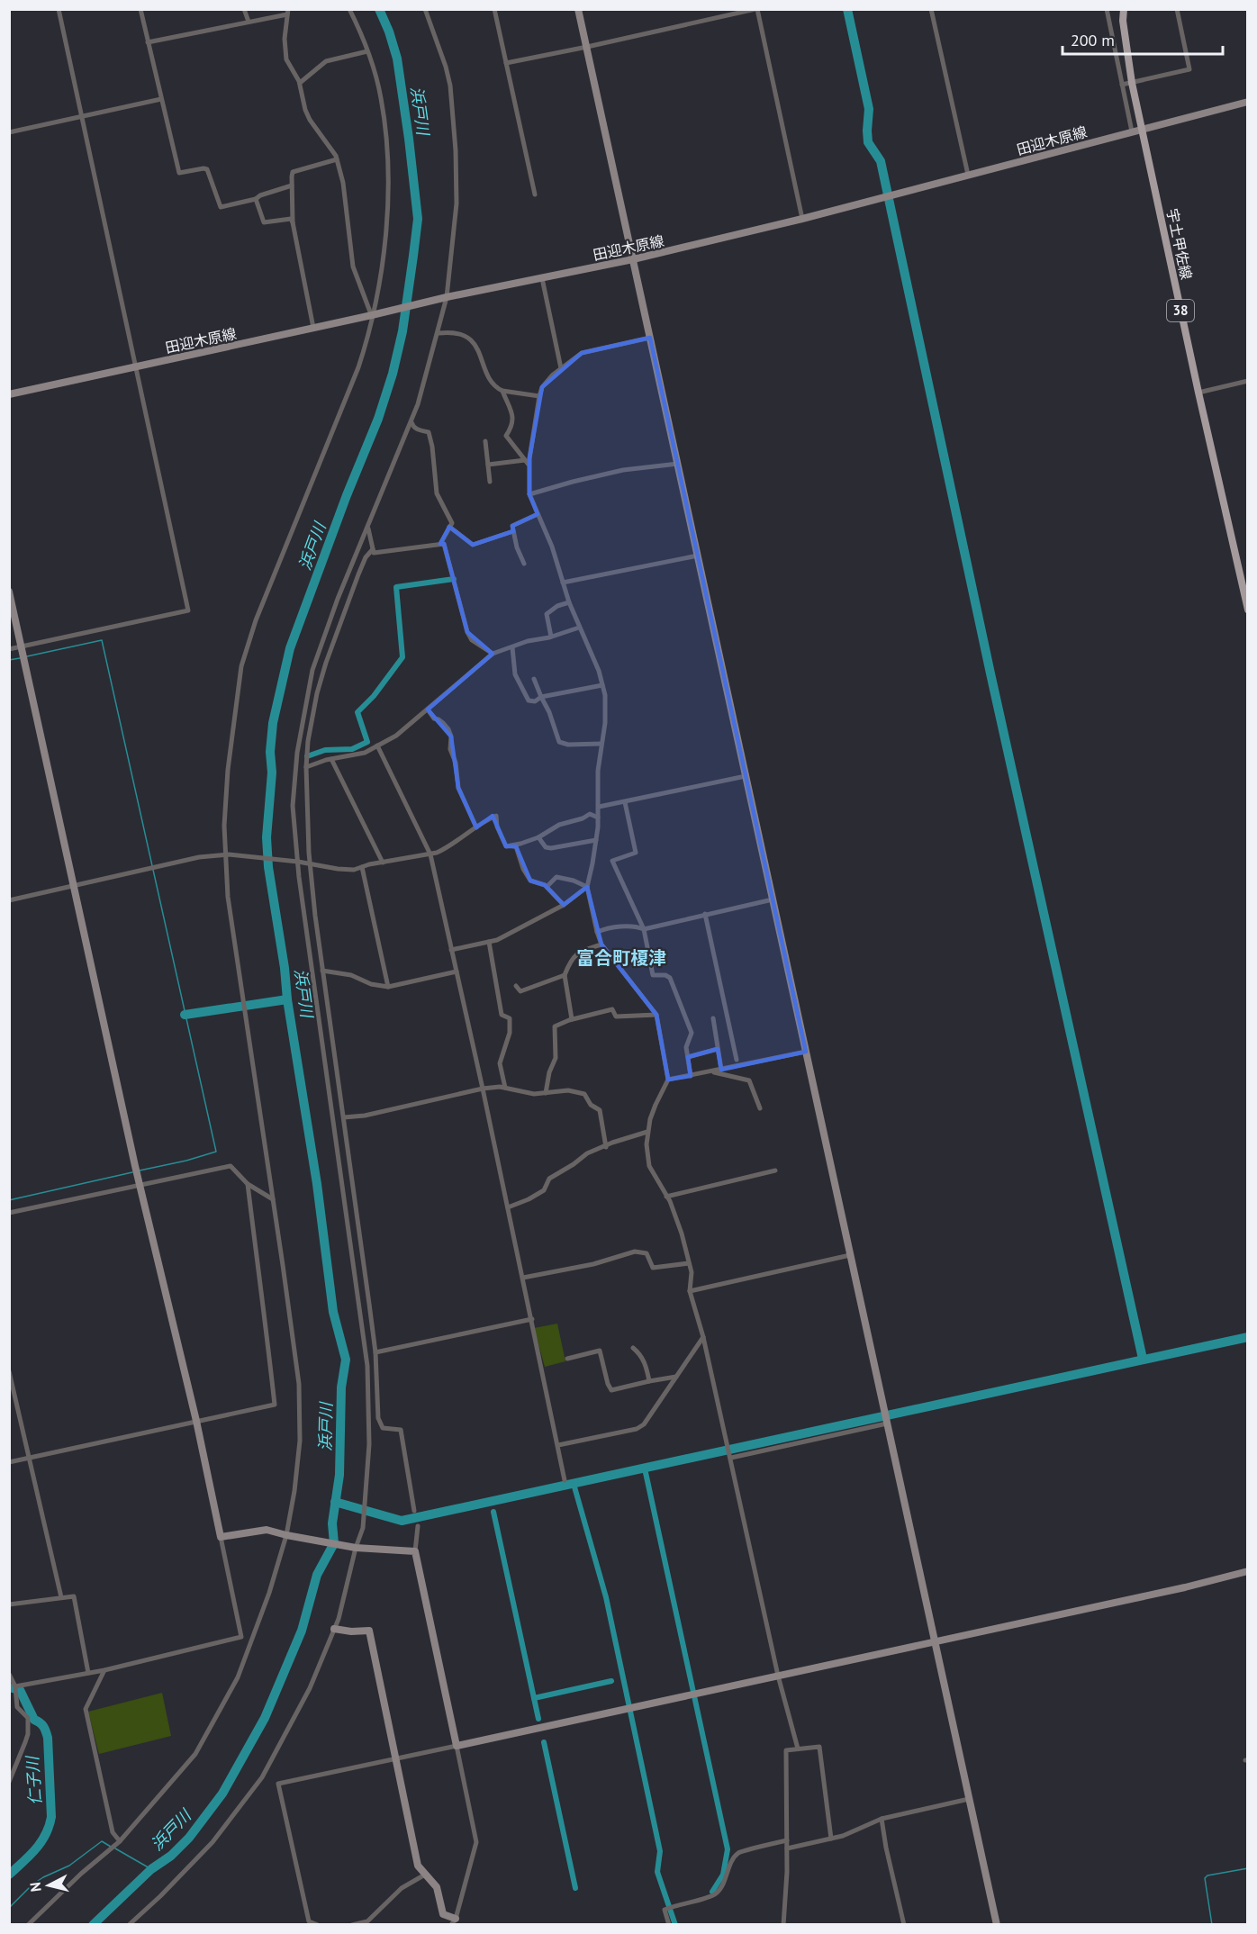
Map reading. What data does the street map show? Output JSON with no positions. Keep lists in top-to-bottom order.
{
  "streets": {
    "main road": ["宇土甲佐線", "38"],
    "street": ["田迎木原線"]
  },
  "crossings": [
    ["田迎木原線", "宇土甲佐線"]
  ],
  "districts": ["富合町榎津"],
  "water": ["浜戸川", "仁子川"],
  "scale_bar": "200 m",
  "north": "left"
}
